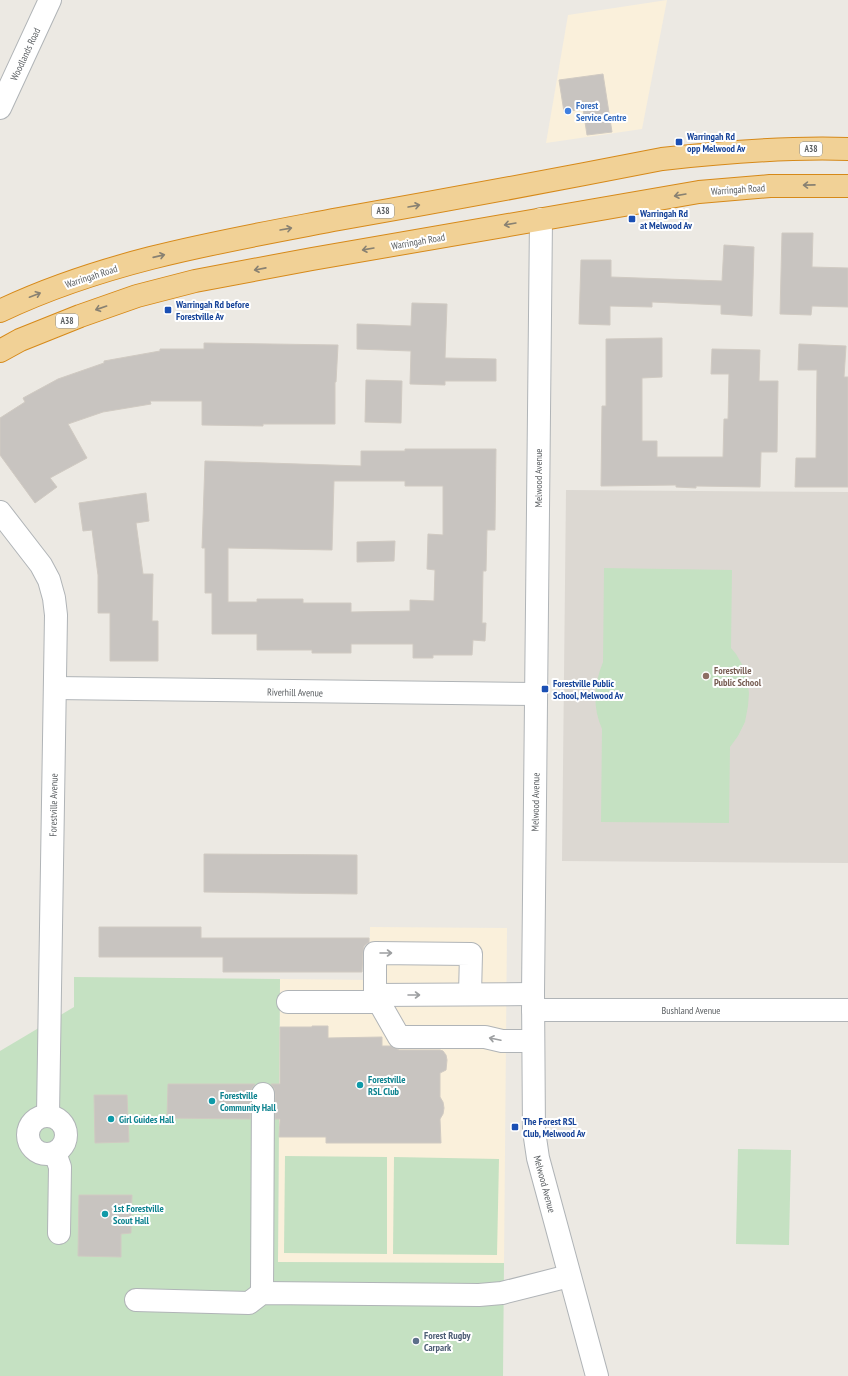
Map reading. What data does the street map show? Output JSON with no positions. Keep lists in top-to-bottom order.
{
  "streets": {
    "highway": ["A38", "Warringah Road"],
    "street": [
      "Woodlands Road",
      "Melwood Avenue",
      "Riverhill Avenue",
      "Forestville Avenue",
      "Bushland Avenue"
    ]
  },
  "crossings": [
    ["Warringah Road", "Melwood Avenue"],
    ["Melwood Avenue", "Riverhill Avenue"],
    ["Melwood Avenue", "Bushland Avenue"],
    ["Riverhill Avenue", "Forestville Avenue"]
  ],
  "places": {
    "other": [
      "Forest Service Centre",
      "Forestville Public School",
      "Forestville RSL Club",
      "Forestville Community Hall",
      "Girl Guides Hall",
      "1st Forestville Scout Hall",
      "Forest Rugby Carpark"
    ],
    "transit": [
      "Warringah Rd opp Melwood Av",
      "Warringah Rd at Melwood Av",
      "Warringah Rd before Forestville Av",
      "Forestville Public School, Melwood Av",
      "The Forest RSL Club, Melwood Av"
    ]
  }
}
